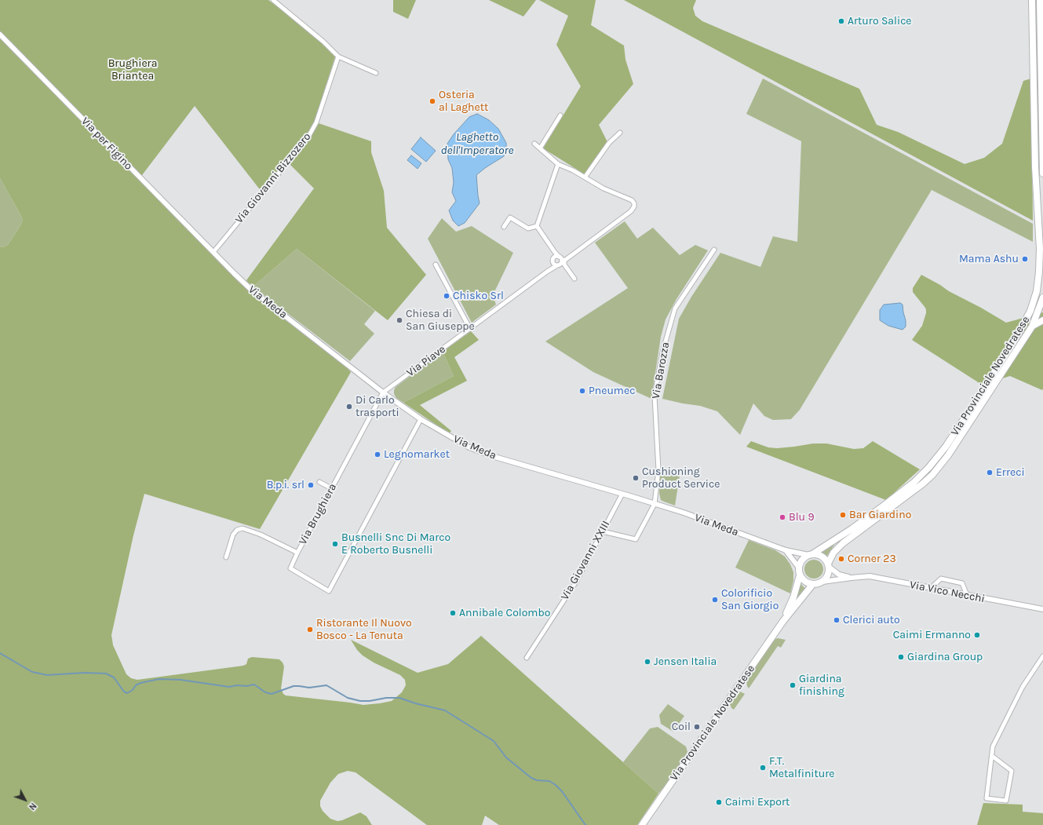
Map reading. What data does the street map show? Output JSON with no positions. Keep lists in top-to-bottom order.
{
  "streets": {
    "main road": ["Via Provinciale Novedratese"],
    "street": [
      "Via per Figino",
      "Via Giovanni Bizzozero",
      "Via Meda",
      "Via Piave",
      "Via Barozza",
      "Via Brughiera",
      "Via Giovanni XXIII",
      "Via Vico Necchi"
    ]
  },
  "crossings": [
    ["Via per Figino", "Via Giovanni Bizzozero"],
    ["Via per Figino", "Via Meda"],
    ["Via Giovanni Bizzozero", "Via Meda"],
    ["Via Meda", "Via Piave"],
    ["Via Meda", "Via Barozza"],
    ["Via Meda", "Via Provinciale Novedratese"],
    ["Via Meda", "Via Brughiera"],
    ["Via Meda", "Via Giovanni XXIII"],
    ["Via Meda", "Via Vico Necchi"],
    ["Via Piave", "Via Brughiera"],
    ["Via Provinciale Novedratese", "Via Vico Necchi"]
  ],
  "water": ["Laghetto dell'Imperatore"],
  "parks": ["Brughiera Briantea"],
  "places": [
    "Arturo Salice",
    "Osteria al Laghett",
    "Mama Ashu",
    "Chisko Srl",
    "Chiesa di San Giuseppe",
    "Pneumec",
    "Di Carlo trasporti",
    "Legnomarket",
    "Erreci",
    "Cushioning Product Service",
    "B.p.i. srl",
    "Bar Giardino",
    "Blu 9",
    "Busnelli Snc Di Marco E Roberto Busnelli",
    "Corner 23",
    "Colorificio San Giorgio",
    "Annibale Colombo",
    "Clerici auto",
    "Ristorante Il Nuovo Bosco - La Tenuta",
    "Caimi Ermanno",
    "Giardina Group",
    "Jensen Italia",
    "Giardina finishing",
    "Coil",
    "F.T. Metalfiniture",
    "Caimi Export"
  ],
  "north": "bottom right"
}
